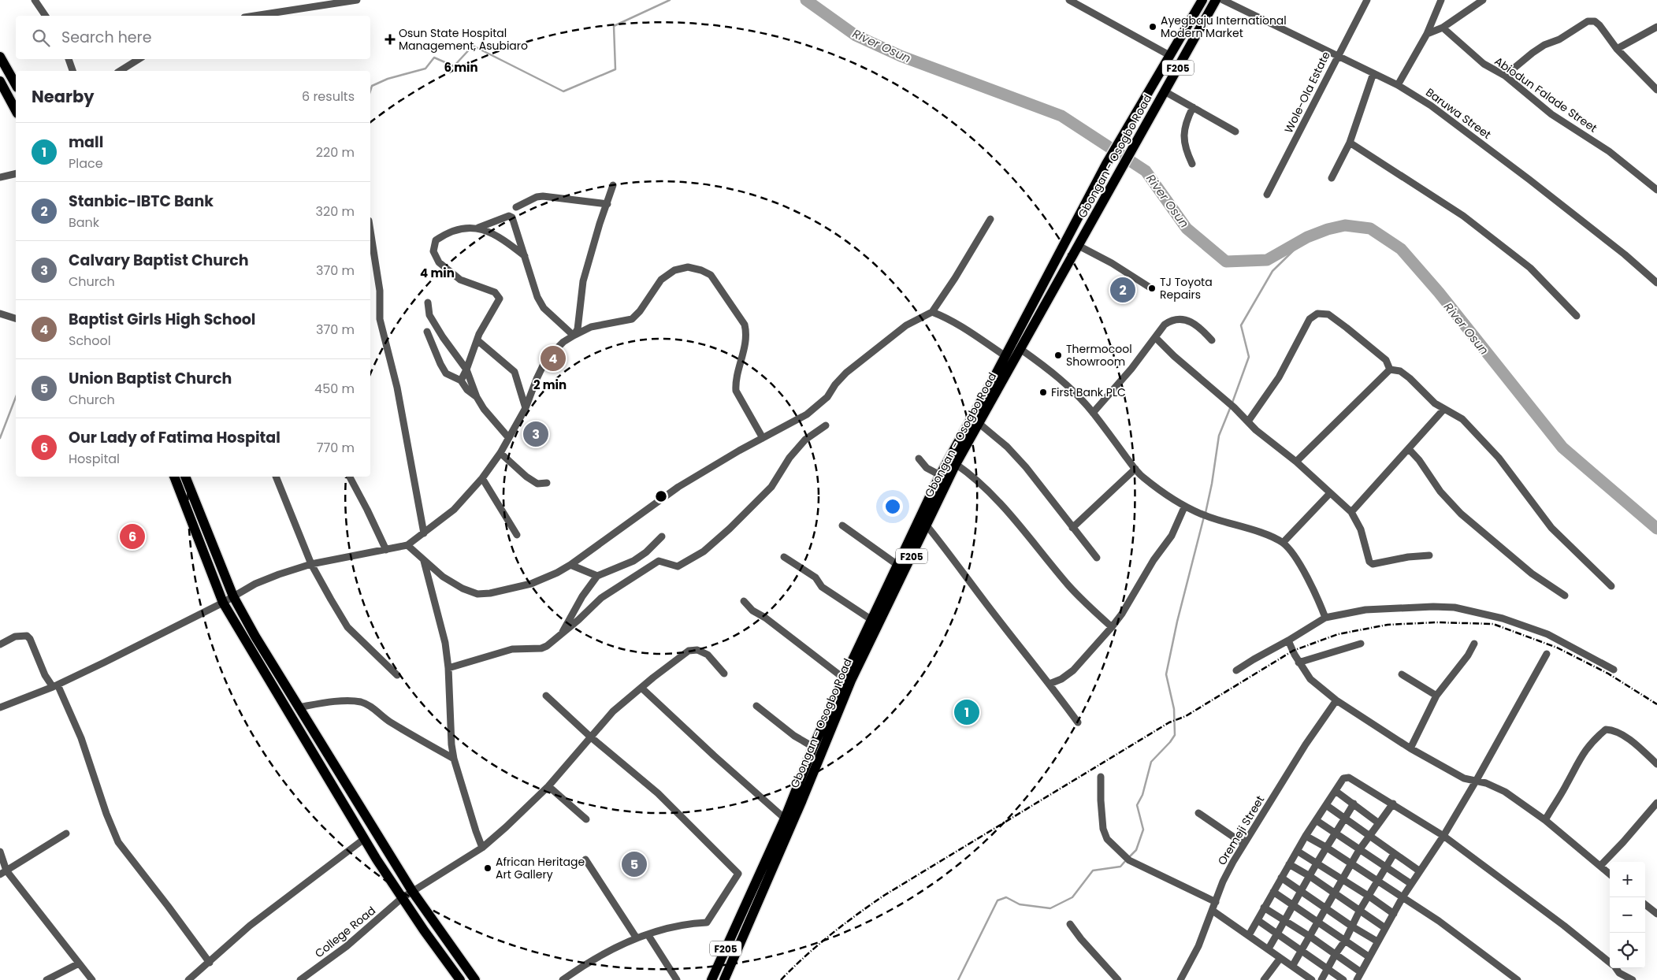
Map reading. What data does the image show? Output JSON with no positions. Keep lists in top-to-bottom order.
{
  "streets": {
    "main road": ["F205", "Gbongan - Osogbo Road"],
    "street": [
      "Wole-Ola Estate",
      "Abiodun Falade Street",
      "Baruwa Street",
      "Oremeji Street",
      "College Road"
    ]
  },
  "crossings": [
    ["F205", "Gbongan - Osogbo Road"],
    ["Wole-Ola Estate", "Baruwa Street"]
  ],
  "water": ["River Osun"],
  "places": {
    "other": [
      "Ayegbaju International Modern Market",
      "TJ Toyota Repairs",
      "Thermocool Showroom",
      "First Bank PLC",
      "African Heritage Art Gallery"
    ],
    "health": ["Osun State Hospital Management, Asubiaro"]
  },
  "page": {
    "search": "Search here",
    "heading": ["Nearby", "6 results"],
    "list": [
      {
        "mark": "1",
        "name": "mall",
        "note": "Place",
        "value": "220 m"
      },
      {
        "mark": "2",
        "name": "Stanbic-IBTC Bank",
        "note": "Bank",
        "value": "320 m"
      },
      {
        "mark": "3",
        "name": "Calvary Baptist Church",
        "note": "Church",
        "value": "370 m"
      },
      {
        "mark": "4",
        "name": "Baptist Girls High School",
        "note": "School",
        "value": "370 m"
      },
      {
        "mark": "5",
        "name": "Union Baptist Church",
        "note": "Church",
        "value": "450 m"
      },
      {
        "mark": "6",
        "name": "Our Lady of Fatima Hospital",
        "note": "Hospital",
        "value": "770 m"
      }
    ],
    "pins": [
      "2",
      "4",
      "3",
      "6",
      "1",
      "5"
    ],
    "map_buttons": ["+", "−"]
  },
  "rings": ["6 min", "4 min", "2 min"]
}
